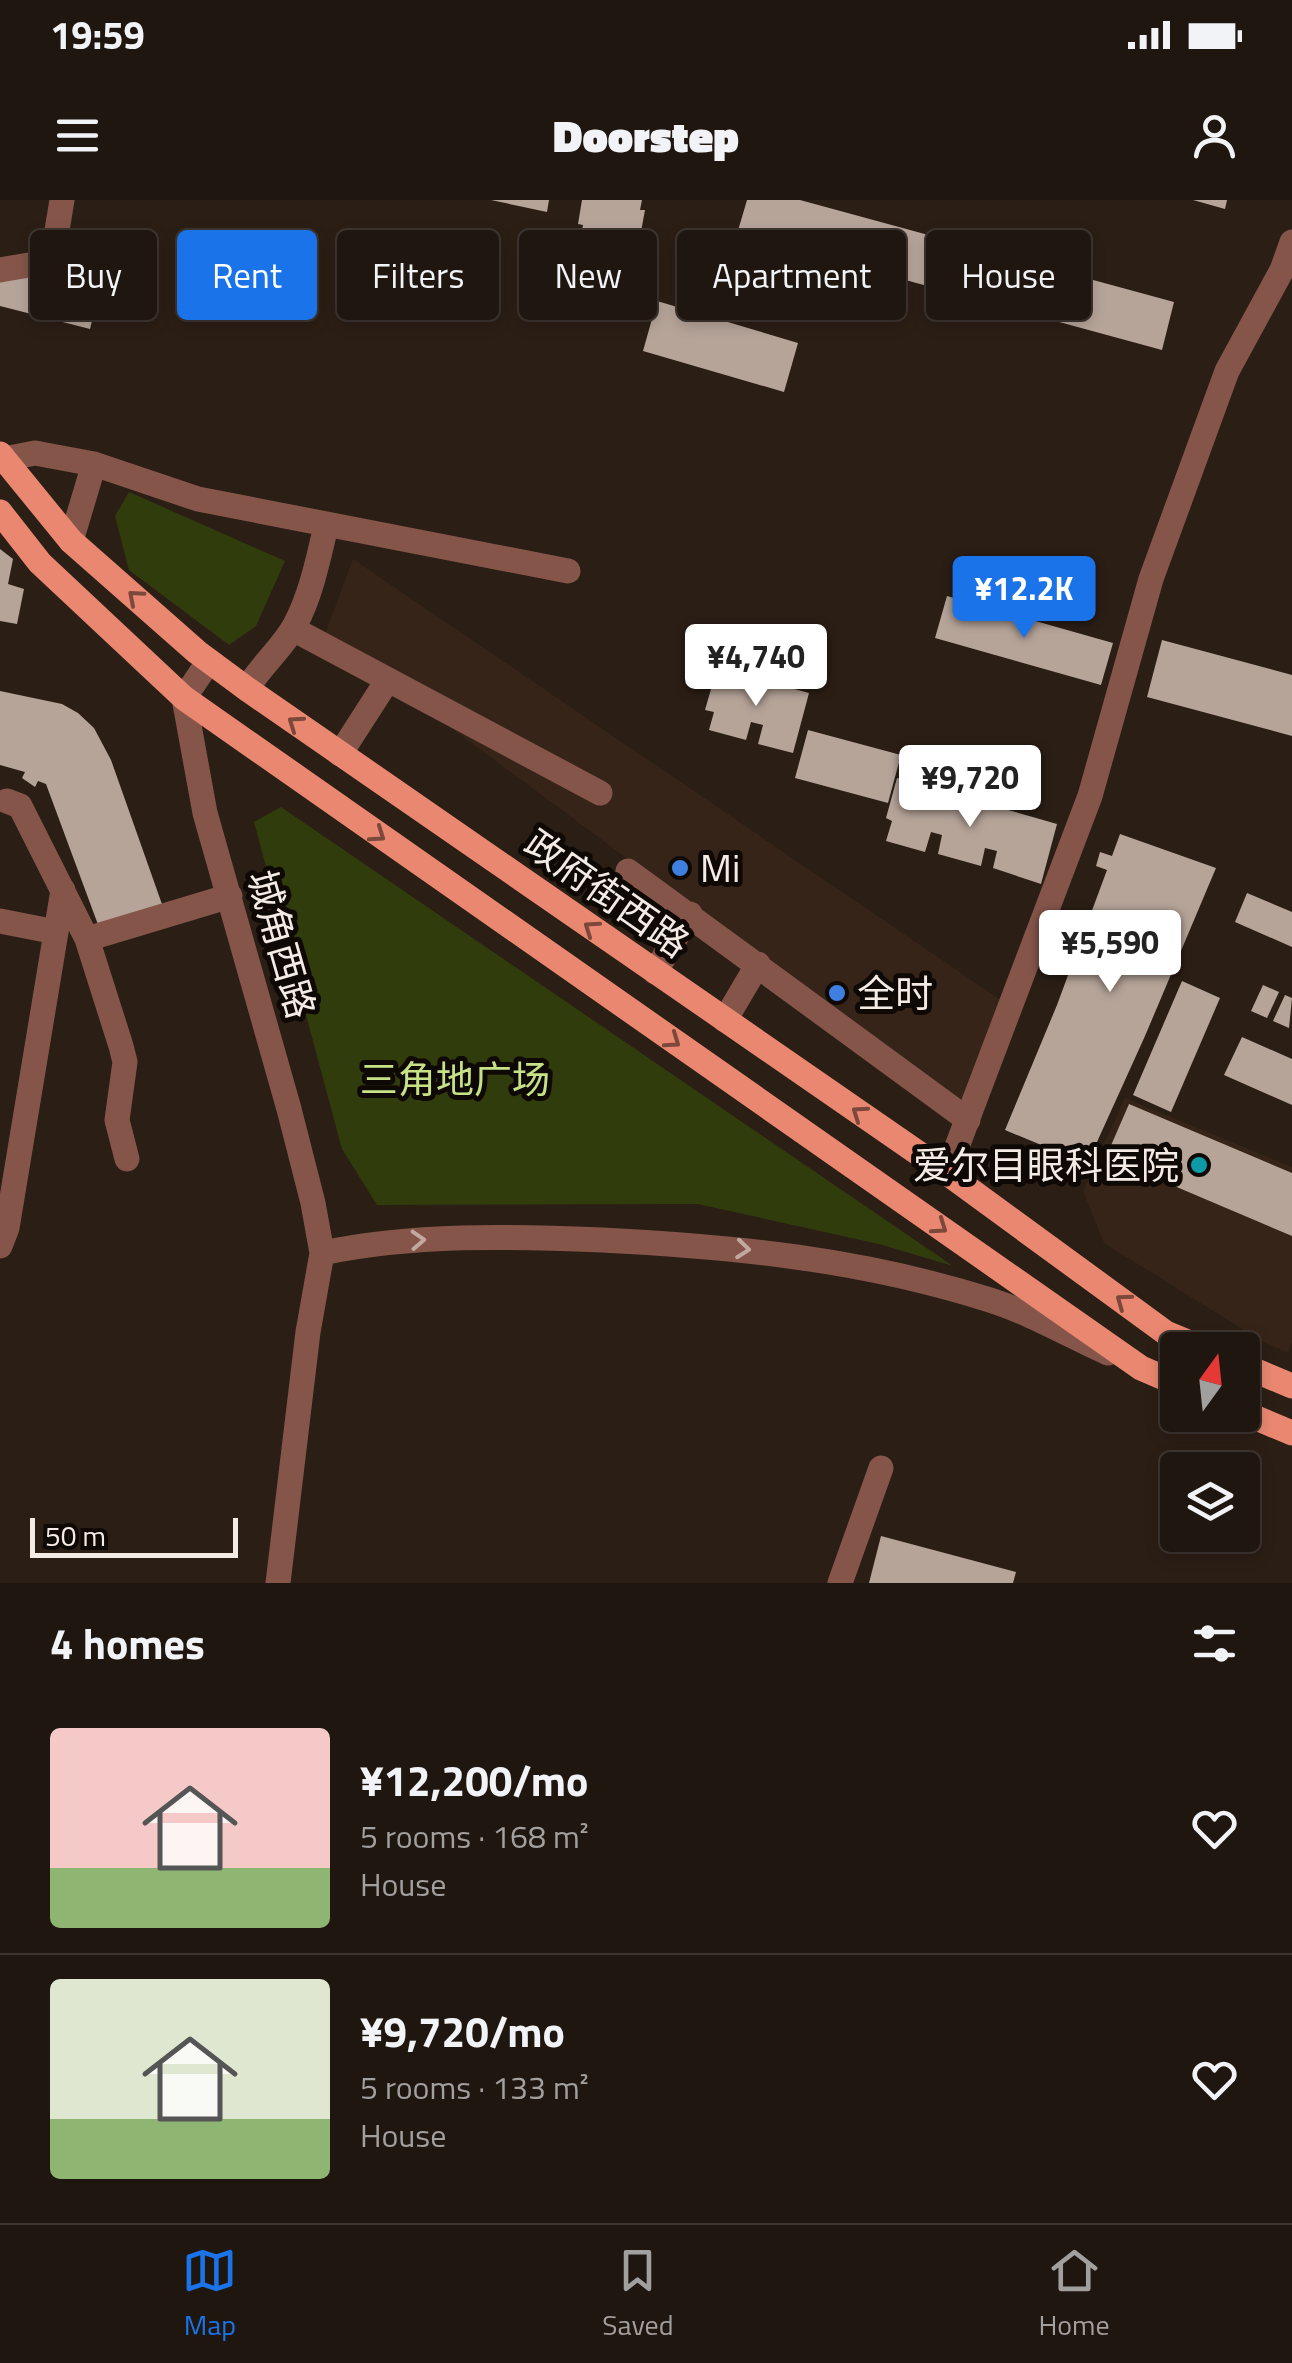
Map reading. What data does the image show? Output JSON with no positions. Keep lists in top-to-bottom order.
{
  "streets": {
    "main road": ["政府街西路"],
    "street": ["城角西路"]
  },
  "parks": ["三角地广场"],
  "places": ["Mi", "全时", "爱尔目眼科医院"],
  "scale_bar": "50 m",
  "north": "top",
  "page": {
    "status": "19:59",
    "header": "Doorstep",
    "chip": [
      "Buy",
      "Rent",
      "Filters",
      "New",
      "Apartment",
      "House"
    ],
    "price": [
      "¥12.2K",
      "¥4,740",
      "¥9,720",
      "¥5,590"
    ],
    "scale": "50 m",
    "heading": "4 homes",
    "list": [
      {
        "name": "¥12,200/mo",
        "note": "5 rooms · 168 m² · House"
      },
      {
        "name": "¥9,720/mo",
        "note": "5 rooms · 133 m² · House"
      }
    ],
    "tabs": ["Map", "Saved", "Home"]
  }
}
